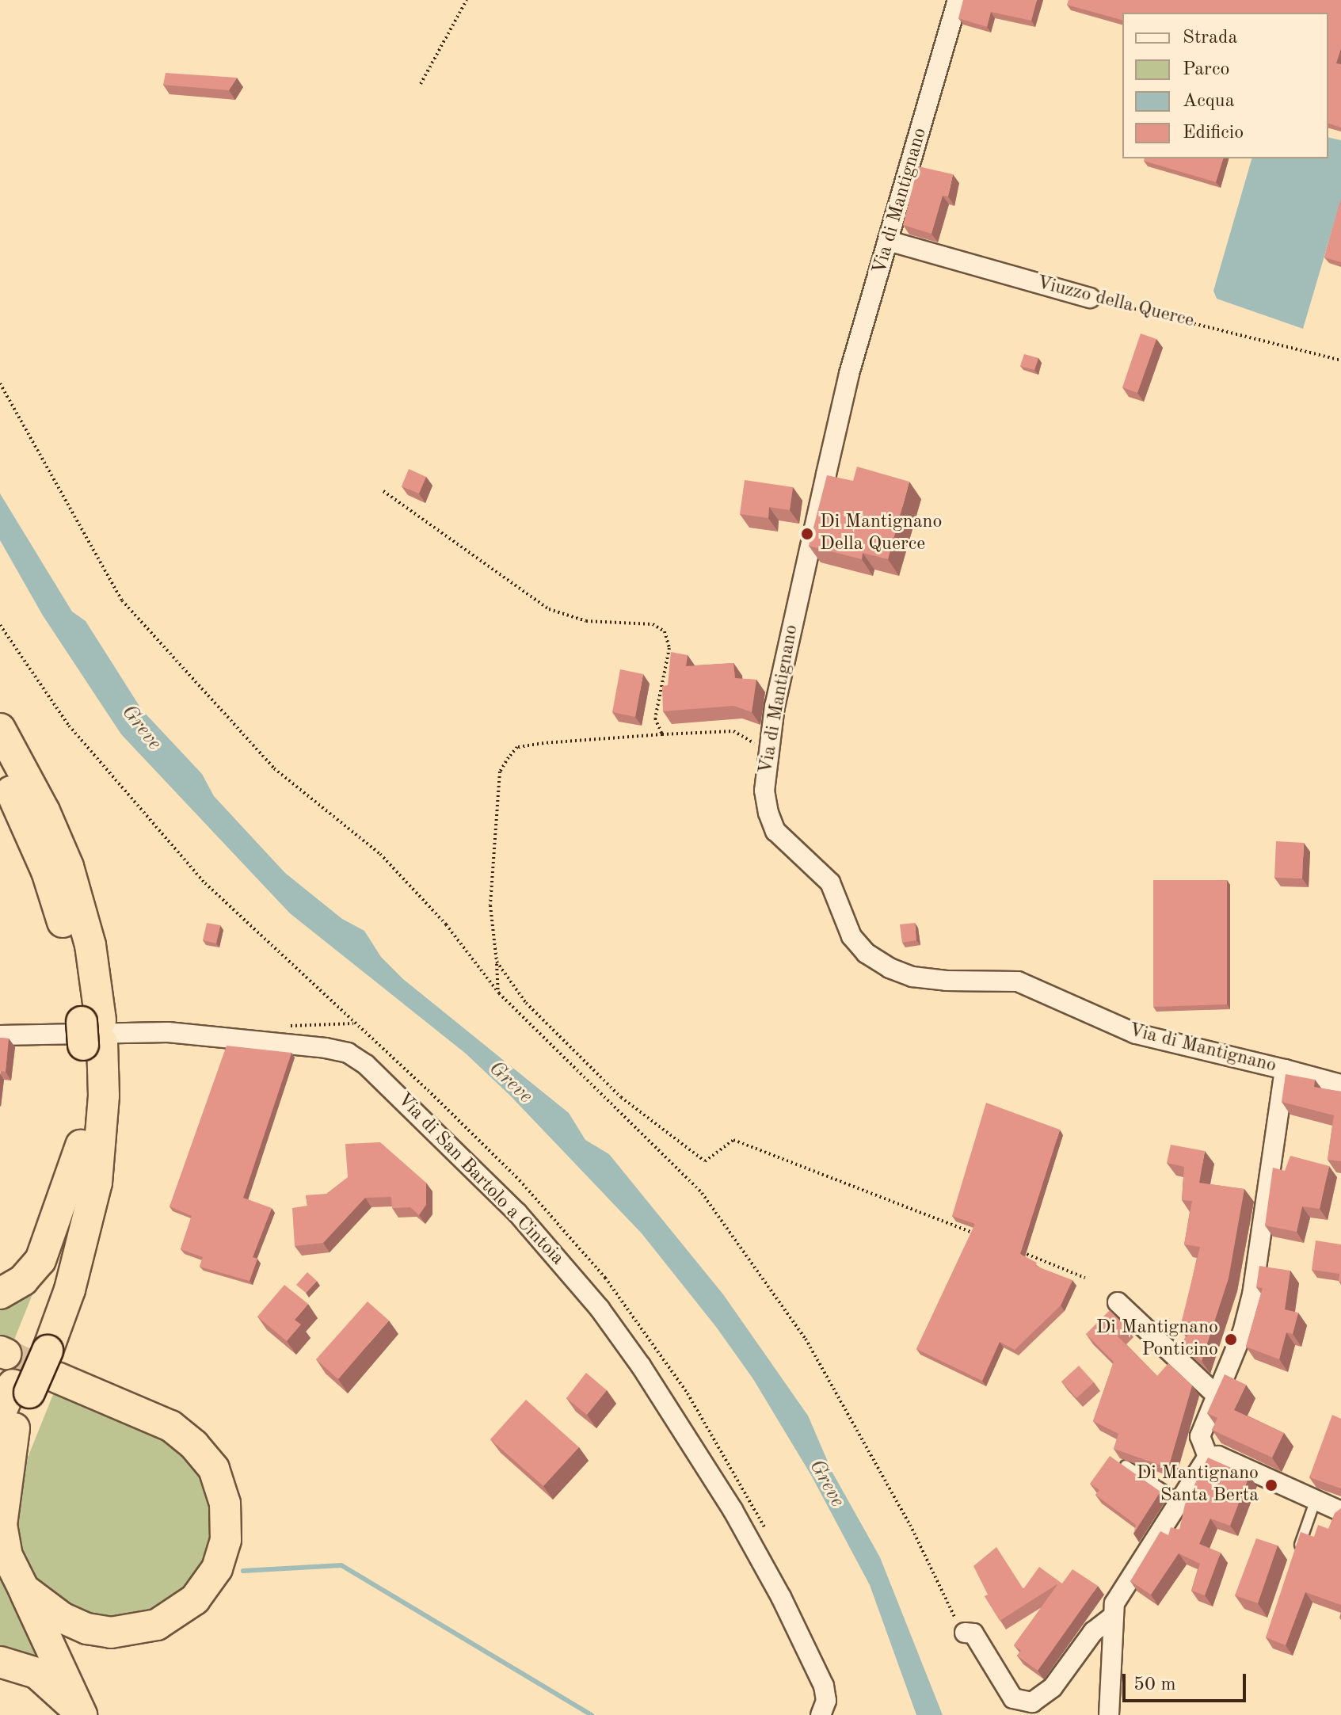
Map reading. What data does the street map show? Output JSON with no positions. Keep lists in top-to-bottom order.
{
  "streets": {
    "street": ["Via di Mantignano", "Viuzzo della Querce", "Via di San Bartolo a Cintoia"]
  },
  "crossings": [
    ["Via di Mantignano", "Viuzzo della Querce"]
  ],
  "water": ["Greve"],
  "places": ["Di Mantignano Della Querce", "Di Mantignano Ponticino", "Di Mantignano Santa Berta"],
  "legend": [
    "Strada",
    "Parco",
    "Acqua",
    "Edificio"
  ],
  "scale_bar": "50 m"
}
